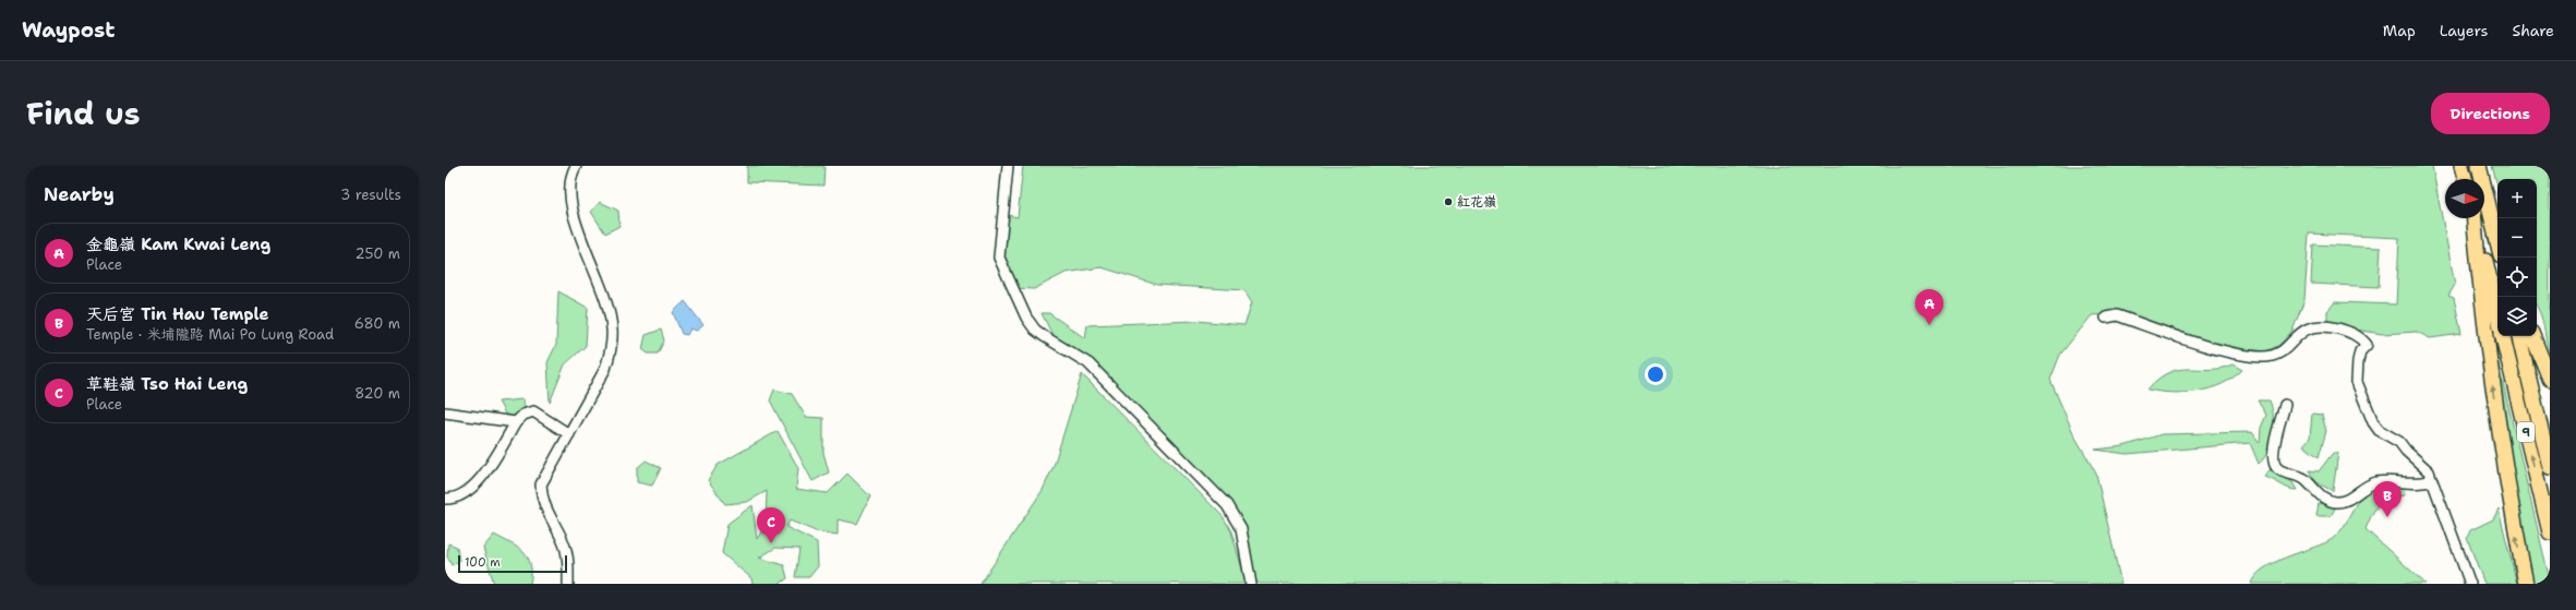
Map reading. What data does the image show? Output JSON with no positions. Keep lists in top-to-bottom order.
{
  "streets": {
    "highway": ["9"]
  },
  "places": ["紅花嶺"],
  "scale_bar": "100 m",
  "north": "right",
  "page": {
    "header": "Waypost",
    "nav": ["Map", "Layers", "Share"],
    "title": "Find us",
    "buttons": "Directions",
    "heading": ["Nearby", "3 results"],
    "map_buttons": ["+", "−"],
    "list": [
      {
        "mark": "A",
        "name": "金龜嶺 Kam Kwai Leng",
        "note": "Place",
        "value": "250 m"
      },
      {
        "mark": "B",
        "name": "天后宮 Tin Hau Temple",
        "note": "Temple · 米埔隴路 Mai Po Lung Road",
        "value": "680 m"
      },
      {
        "mark": "C",
        "name": "草鞋嶺 Tso Hai Leng",
        "note": "Place",
        "value": "820 m"
      }
    ],
    "pins": ["A", "B", "C"],
    "scale": "100 m"
  }
}
